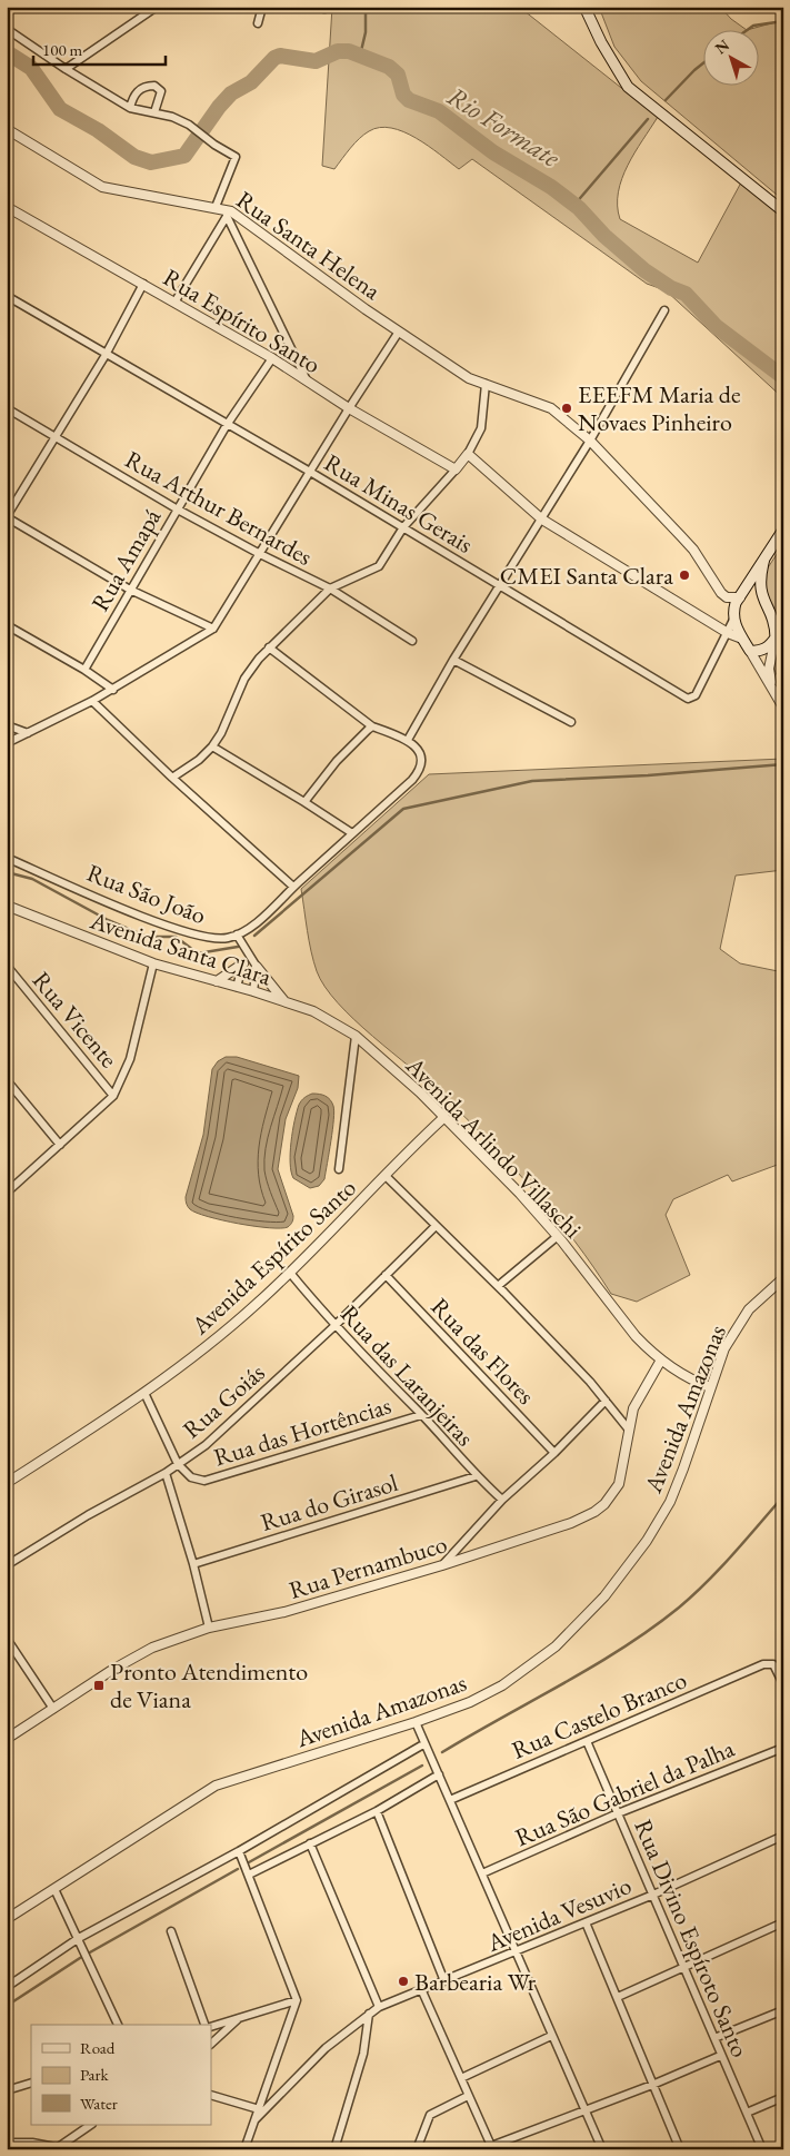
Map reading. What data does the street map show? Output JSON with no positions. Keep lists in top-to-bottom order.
{
  "streets": {
    "street": [
      "Rua Santa Helena",
      "Rua Espírito Santo",
      "Rua Minas Gerais",
      "Rua Arthur Bernardes",
      "Rua Amapá",
      "Rua São João",
      "Avenida Santa Clara",
      "Rua Vicente",
      "Avenida Arlindo Villaschi",
      "Avenida Espírito Santo",
      "Rua das Flores",
      "Rua das Laranjeiras",
      "Rua Goiás",
      "Avenida Amazonas",
      "Rua das Hortências",
      "Rua do Girasol",
      "Rua Pernambuco",
      "Rua Castelo Branco",
      "Rua São Gabriel da Palha",
      "Avenida Vesuvio",
      "Rua Divino Espíroto Santo"
    ]
  },
  "crossings": [
    ["Rua Espírito Santo", "Rua Amapá"],
    ["Rua Minas Gerais", "Rua Amapá"],
    ["Rua Arthur Bernardes", "Rua Amapá"],
    ["Avenida Santa Clara", "Avenida Arlindo Villaschi"],
    ["Avenida Arlindo Villaschi", "Avenida Espírito Santo"],
    ["Avenida Arlindo Villaschi", "Avenida Amazonas"],
    ["Avenida Arlindo Villaschi", "Rua Pernambuco"],
    ["Avenida Espírito Santo", "Rua das Laranjeiras"],
    ["Avenida Espírito Santo", "Rua das Hortências"],
    ["Rua das Flores", "Rua Goiás"],
    ["Rua das Laranjeiras", "Rua Goiás"],
    ["Rua das Laranjeiras", "Rua das Hortências"],
    ["Rua das Laranjeiras", "Rua do Girasol"],
    ["Rua Goiás", "Rua das Hortências"],
    ["Rua Castelo Branco", "Rua Divino Espíroto Santo"],
    ["Rua São Gabriel da Palha", "Rua Divino Espíroto Santo"],
    ["Avenida Vesuvio", "Rua Divino Espíroto Santo"]
  ],
  "water": ["Rio Formate"],
  "places": {
    "other": ["EEEFM Maria de Novaes Pinheiro", "CMEI Santa Clara", "Barbearia Wr"],
    "transit": ["Pronto Atendimento de Viana"]
  },
  "legend": ["Road", "Park", "Water"],
  "scale_bar": "100 m",
  "north": "top left"
}
